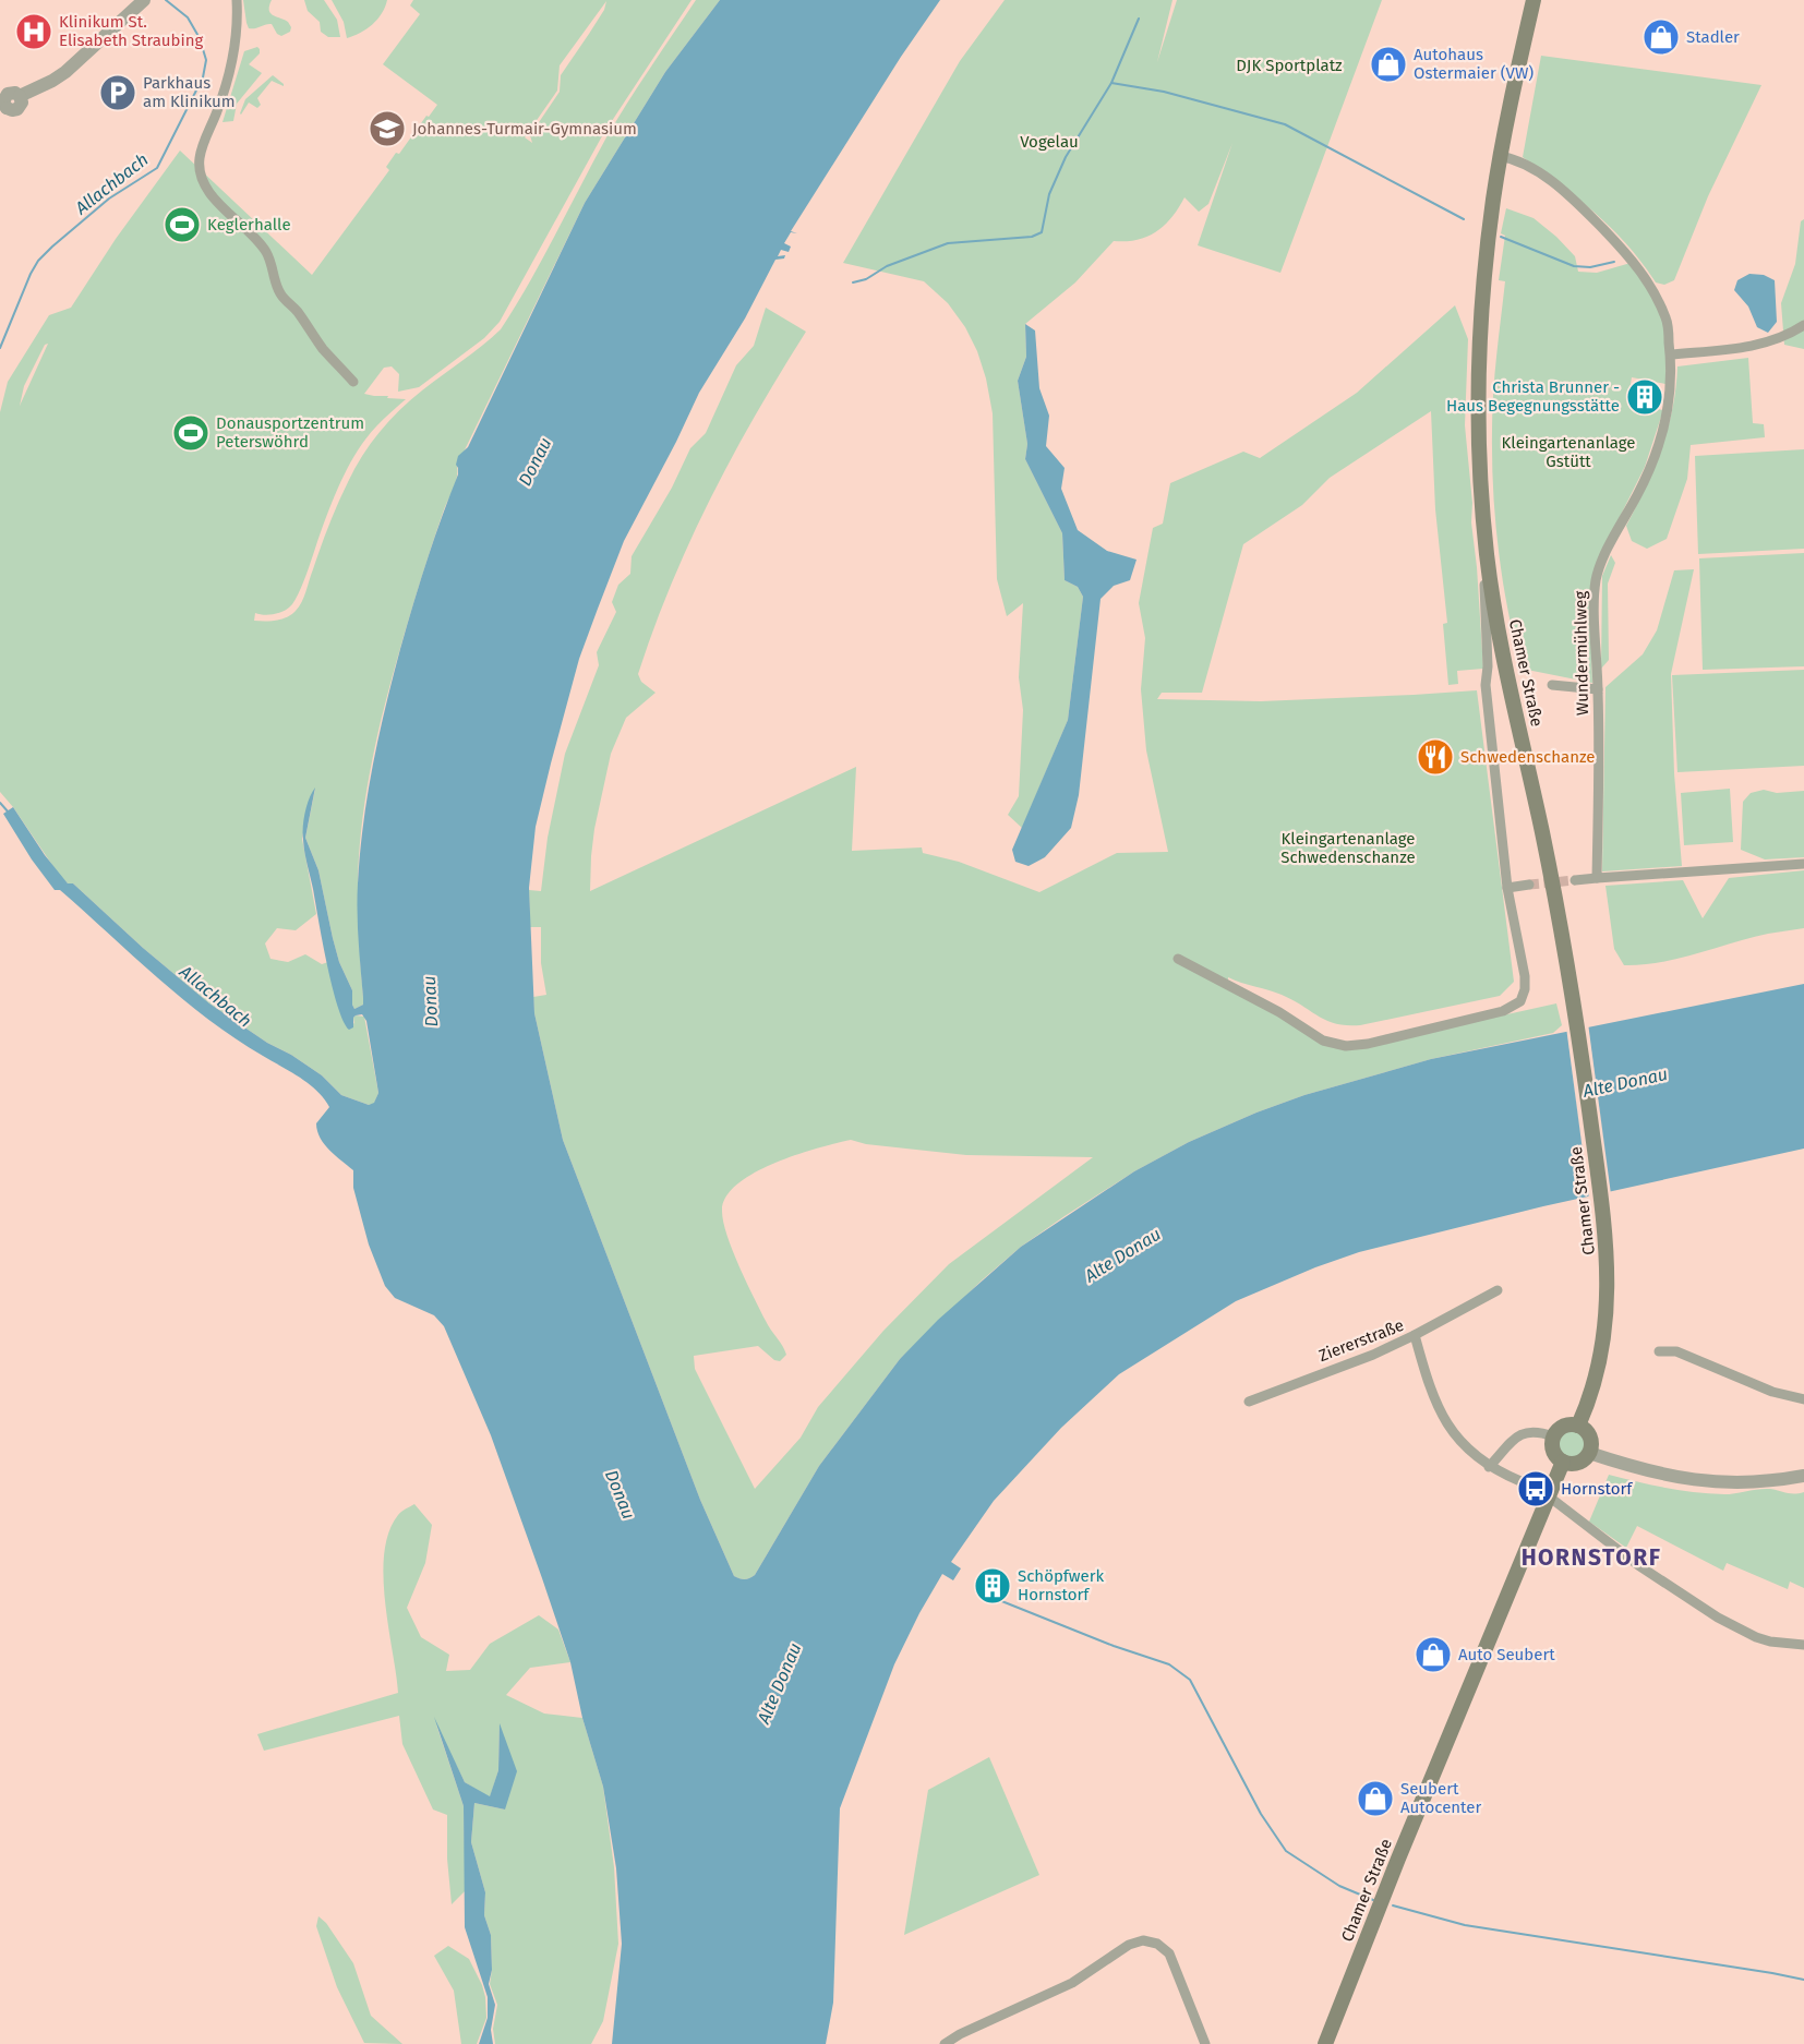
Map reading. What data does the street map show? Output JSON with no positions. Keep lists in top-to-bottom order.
{
  "streets": {
    "main road": ["Chamer Straße"],
    "street": ["Wundermühlweg", "Ziererstraße"]
  },
  "crossings": [
    ["Wundermühlweg", "Chamer Straße"]
  ],
  "districts": ["HORNSTORF"],
  "water": ["Allachbach", "Donau", "Alte Donau"],
  "parks": [
    "DJK Sportplatz",
    "Vogelau",
    "Kleingartenanlage Gstütt",
    "Kleingartenanlage Schwedenschanze"
  ],
  "places": {
    "hospital": ["Klinikum St. Elisabeth Straubing"],
    "shop": [
      "Stadler",
      "Autohaus Ostermaier (VW)",
      "Auto Seubert",
      "Seubert Autocenter"
    ],
    "parking": ["Parkhaus am Klinikum"],
    "school or university": ["Johannes-Turmair-Gymnasium"],
    "sports": ["Keglerhalle", "Donausportzentrum Peterswöhrd"],
    "building": ["Christa Brunner - Haus Begegnungsstätte", "Schöpfwerk Hornstorf"],
    "restaurant": ["Schwedenschanze"],
    "bus stop": ["Hornstorf"]
  }
}
